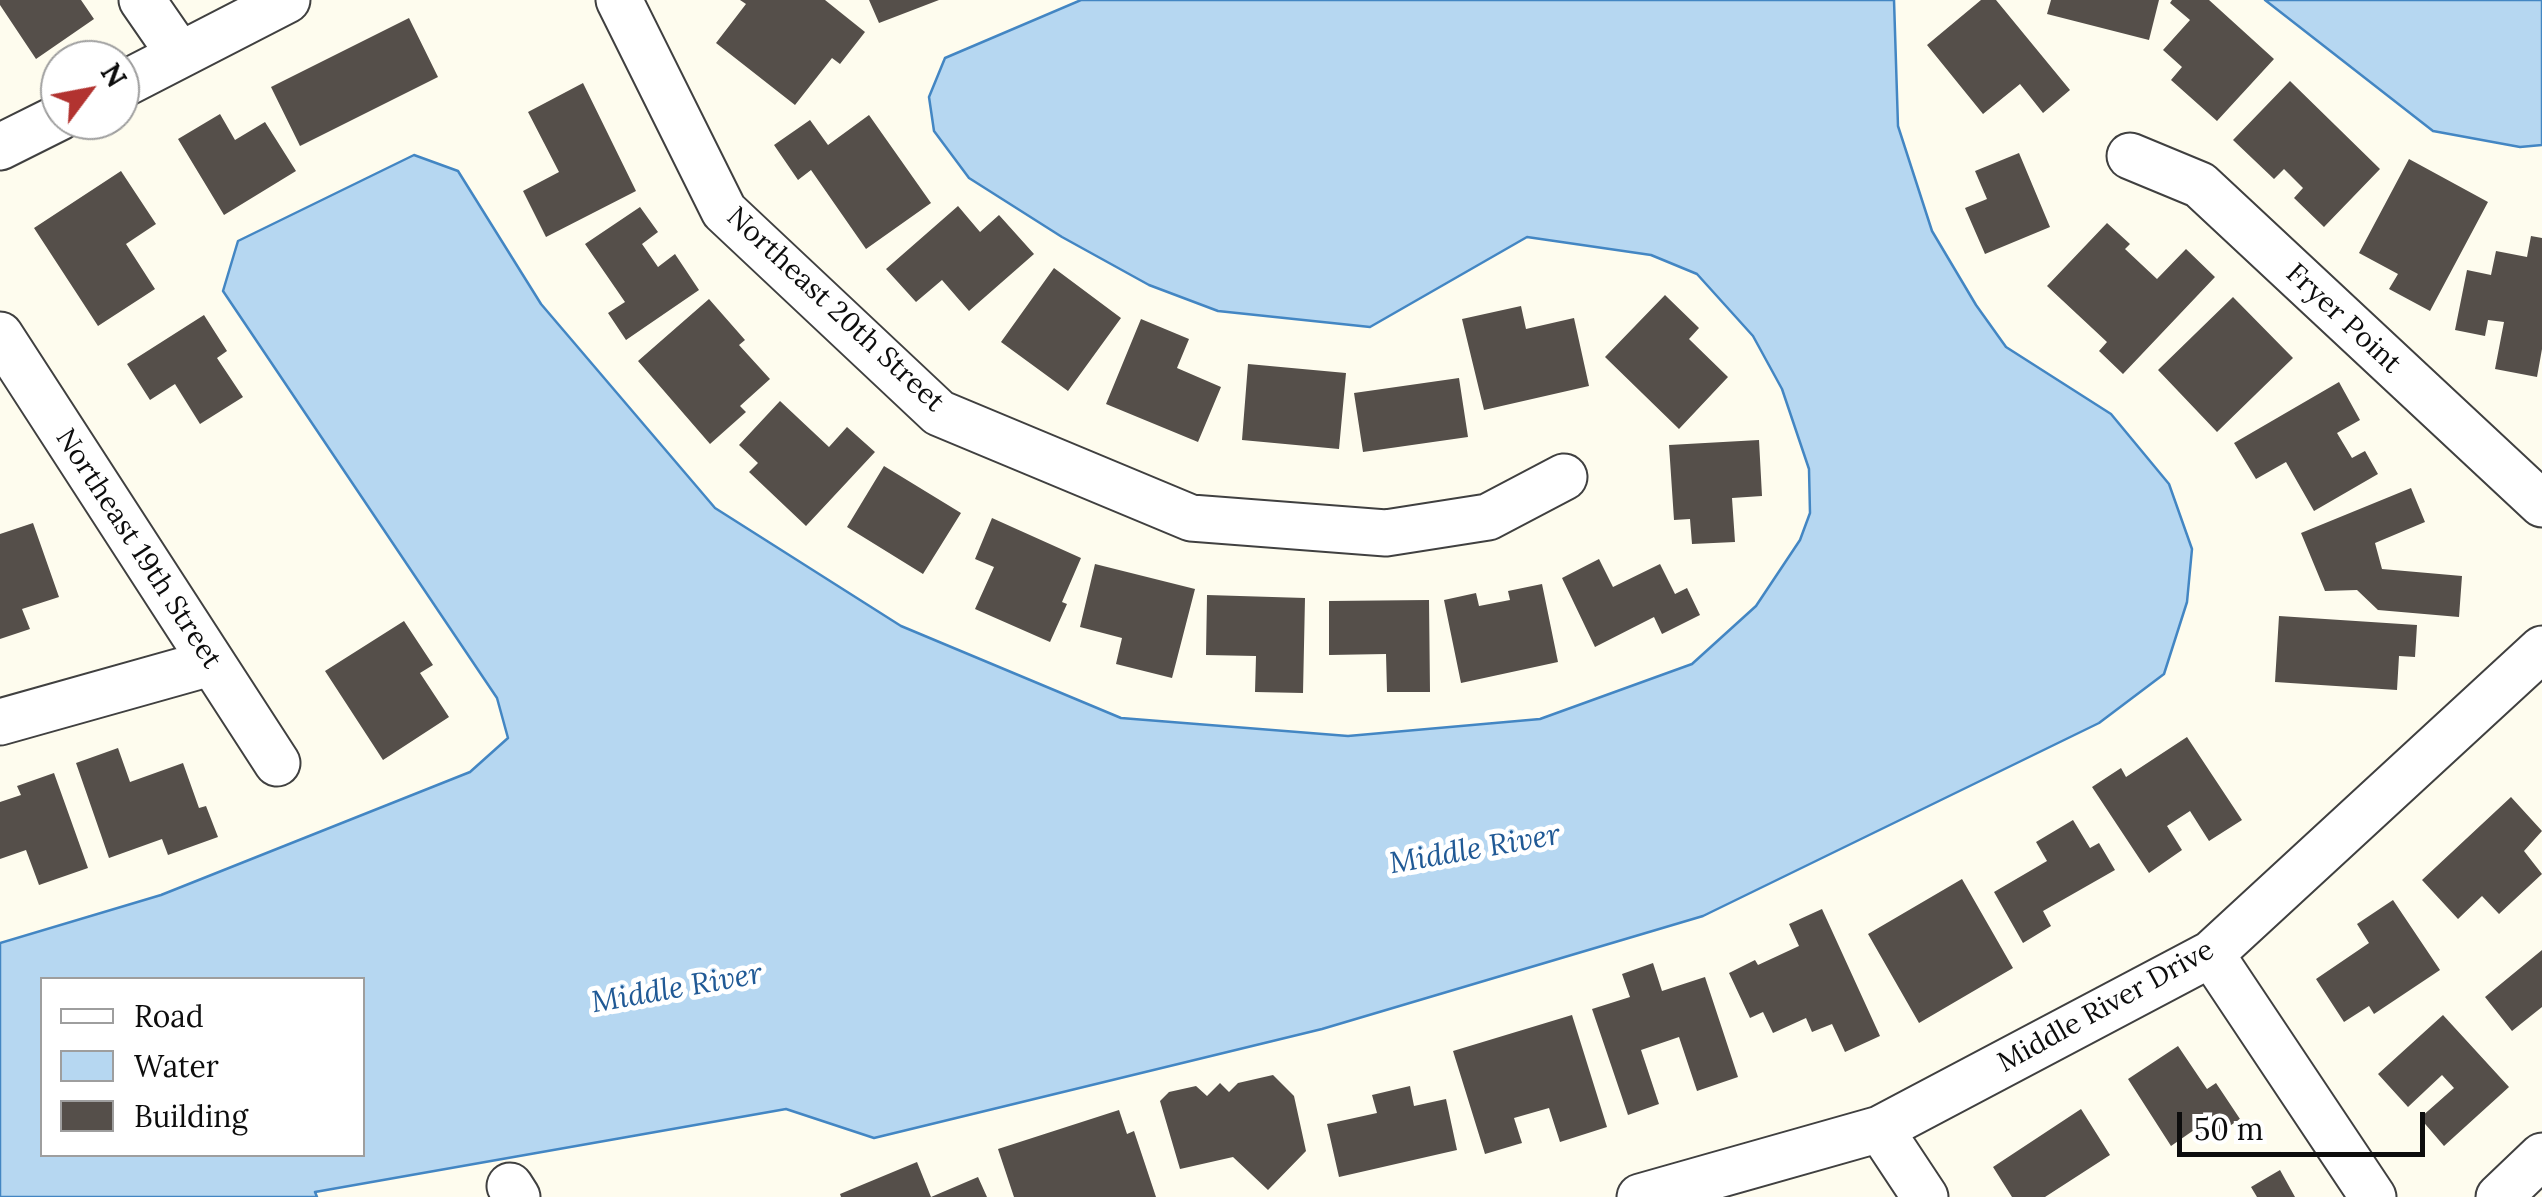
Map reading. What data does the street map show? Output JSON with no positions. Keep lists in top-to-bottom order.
{
  "streets": {
    "street": [
      "Northeast 20th Street",
      "Fryer Point",
      "Northeast 19th Street",
      "Middle River Drive"
    ]
  },
  "water": ["Middle River"],
  "legend": ["Road", "Water", "Building"],
  "scale_bar": "50 m",
  "north": "top right"
}
